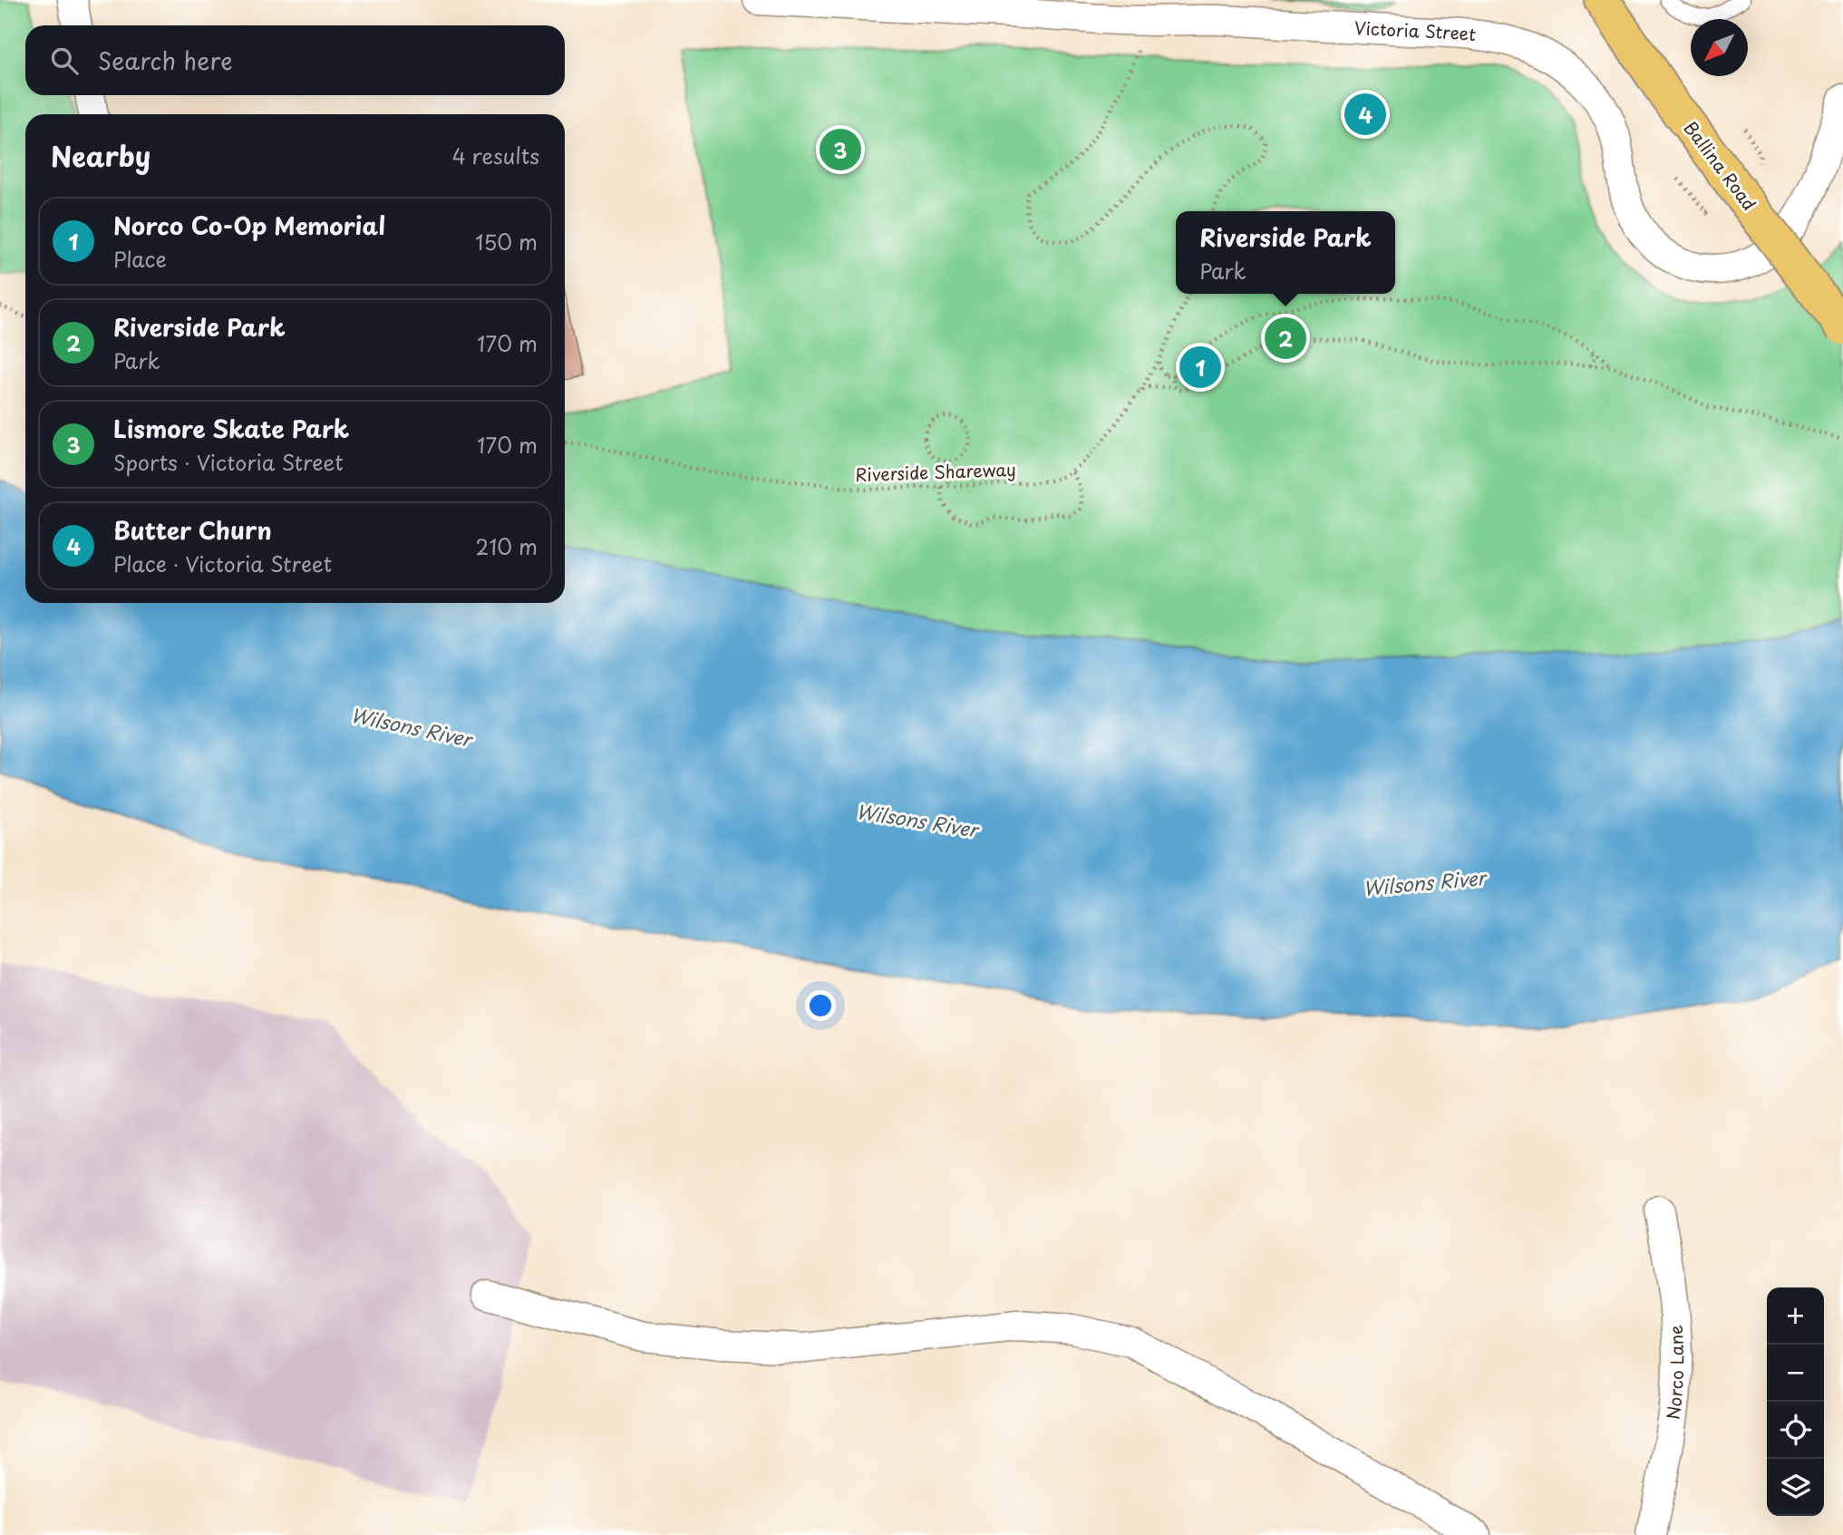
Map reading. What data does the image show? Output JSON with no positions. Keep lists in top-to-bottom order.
{
  "streets": {
    "main road": ["Ballina Road"],
    "street": ["Victoria Street", "Norco Lane"],
    "path": ["Riverside Shareway"]
  },
  "water": ["Wilsons River"],
  "north": "bottom left",
  "page": {
    "search": "Search here",
    "pins": [
      "4",
      "3",
      "2",
      "1"
    ],
    "heading": ["Nearby", "4 results"],
    "list": [
      {
        "mark": "1",
        "name": "Norco Co-Op Memorial",
        "note": "Place",
        "value": "150 m"
      },
      {
        "mark": "2",
        "name": "Riverside Park",
        "note": "Park",
        "value": "170 m"
      },
      {
        "mark": "3",
        "name": "Lismore Skate Park",
        "note": "Sports · Victoria Street",
        "value": "170 m"
      },
      {
        "mark": "4",
        "name": "Butter Churn",
        "note": "Place · Victoria Street",
        "value": "210 m"
      }
    ],
    "popup": ["Riverside Park", "Park"],
    "map_buttons": ["+", "−"]
  }
}
